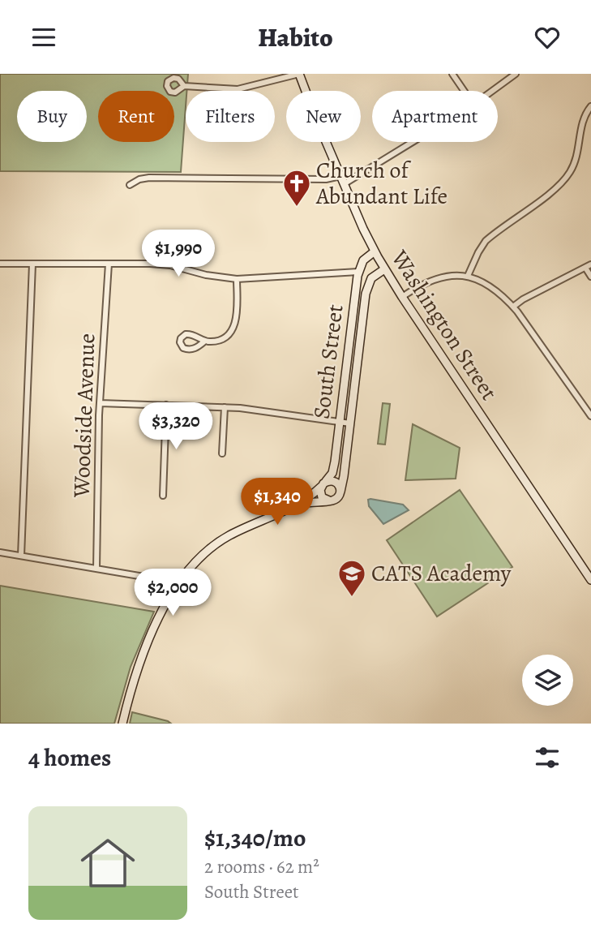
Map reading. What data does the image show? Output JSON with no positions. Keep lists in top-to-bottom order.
{
  "streets": {
    "main road": ["Washington Street", "South Street"],
    "street": ["Woodside Avenue"]
  },
  "crossings": [
    ["Washington Street", "South Street"]
  ],
  "places": {
    "church": ["Church of Abundant Life"],
    "school or university": ["CATS Academy"]
  },
  "page": {
    "header": "Habito",
    "chip": [
      "Buy",
      "Rent",
      "Filters",
      "New",
      "Apartment"
    ],
    "price": [
      "$1,990",
      "$3,320",
      "$1,340",
      "$2,000"
    ],
    "heading": "4 homes",
    "list": [
      {
        "name": "$1,340/mo",
        "note": "2 rooms · 62 m² · South Street"
      }
    ]
  }
}
